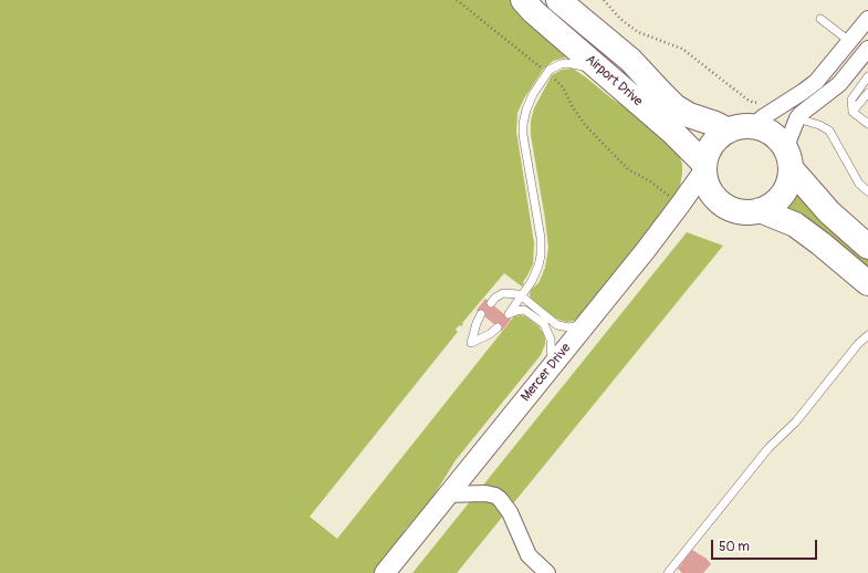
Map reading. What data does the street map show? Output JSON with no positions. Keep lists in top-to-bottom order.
{
  "streets": {
    "main road": ["Airport Drive"],
    "street": ["Mercer Drive"]
  },
  "crossings": [
    ["Airport Drive", "Mercer Drive"]
  ],
  "scale_bar": "50 m"
}
